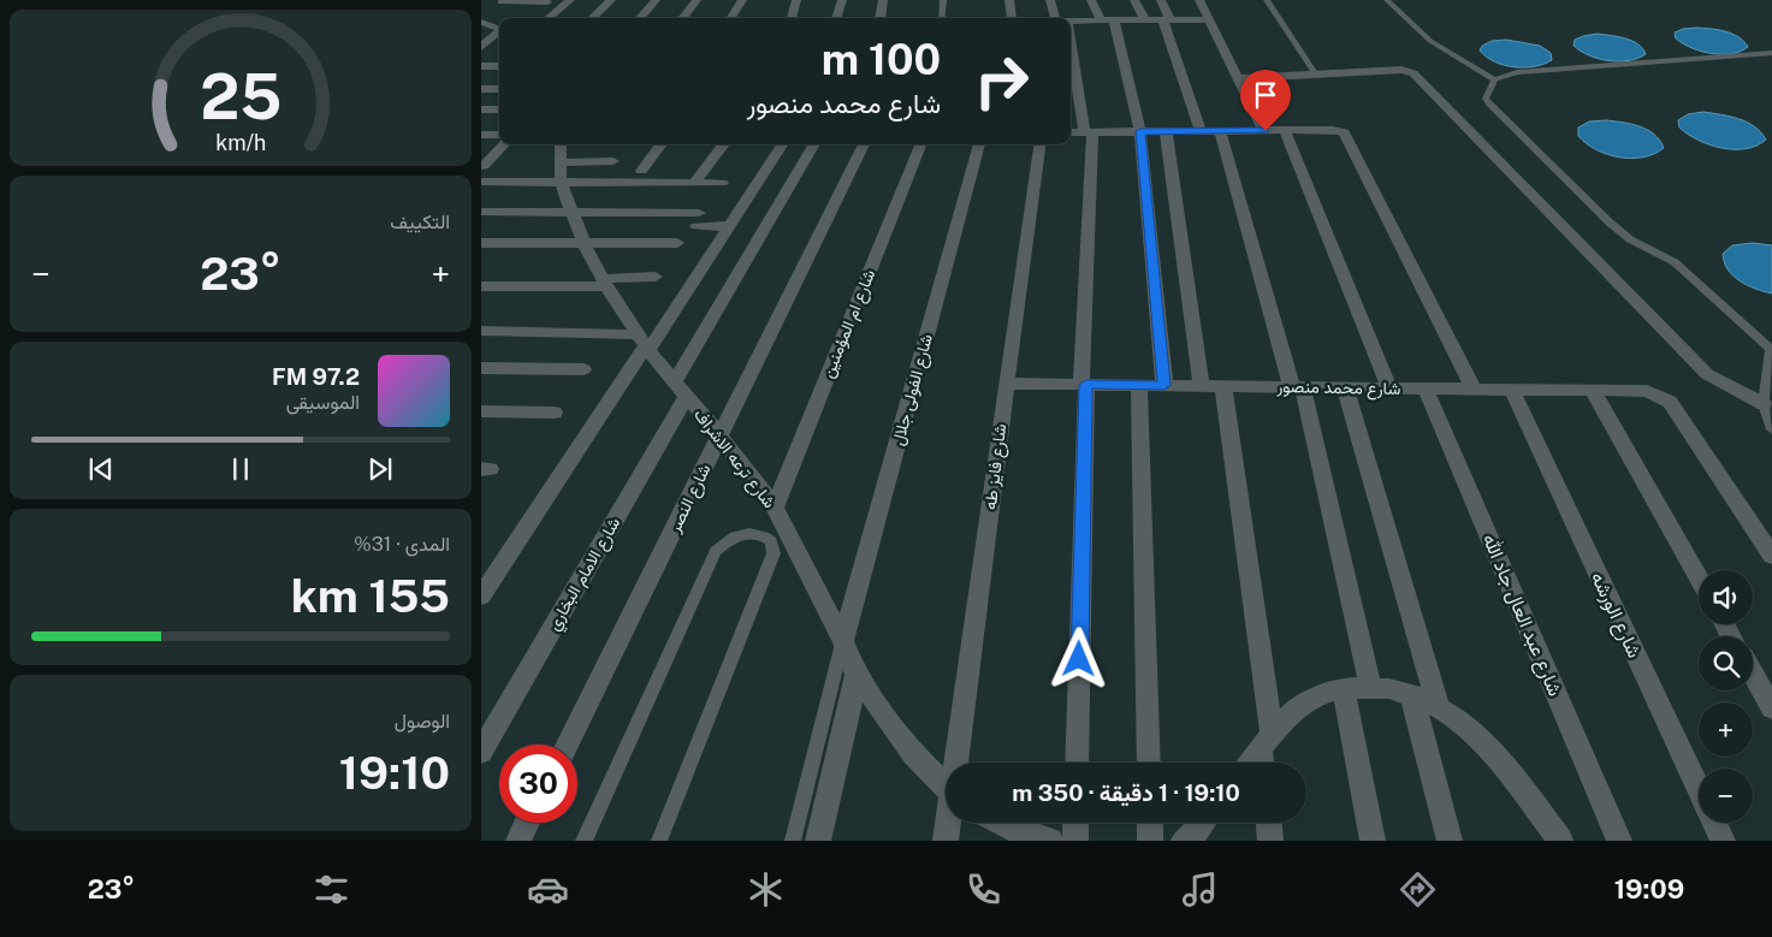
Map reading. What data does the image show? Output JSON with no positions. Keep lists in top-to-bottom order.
{
  "streets": {
    "street": [
      "شارع ام المؤمنين",
      "شارع محمد منصور",
      "شارع الفولى جلال",
      "شارع ترعه الاشراف",
      "شارع فايز طه",
      "شارع النصر",
      "شارع الامام البخاري",
      "شارع عبد العال جاد الله",
      "شارع الورشه"
    ]
  },
  "crossings": [
    ["شارع ام المؤمنين", "شارع ترعه الاشراف"],
    ["شارع محمد منصور", "شارع فايز طه"],
    ["شارع محمد منصور", "شارع عبد العال جاد الله"],
    ["شارع محمد منصور", "شارع الورشه"],
    ["شارع الفولى جلال", "شارع ترعه الاشراف"],
    ["شارع ترعه الاشراف", "شارع النصر"],
    ["شارع ترعه الاشراف", "شارع الامام البخاري"]
  ],
  "page": {
    "turn": ["100 m", "شارع محمد منصور"],
    "tile": [
      "التكييف",
      ["المدى · 31%", "155 km"],
      ["الوصول", "19:10"]
    ],
    "heat": ["−", "23°", "+"],
    "song": ["97.2 FM", "الموسيقى"],
    "map_buttons": ["+", "−"],
    "limit": "30",
    "trip": "19:10 · 1 دقيقة · 350 m",
    "tabs": ["19:09", "23°"],
    "gauge": ["25", "km/h"]
  }
}
